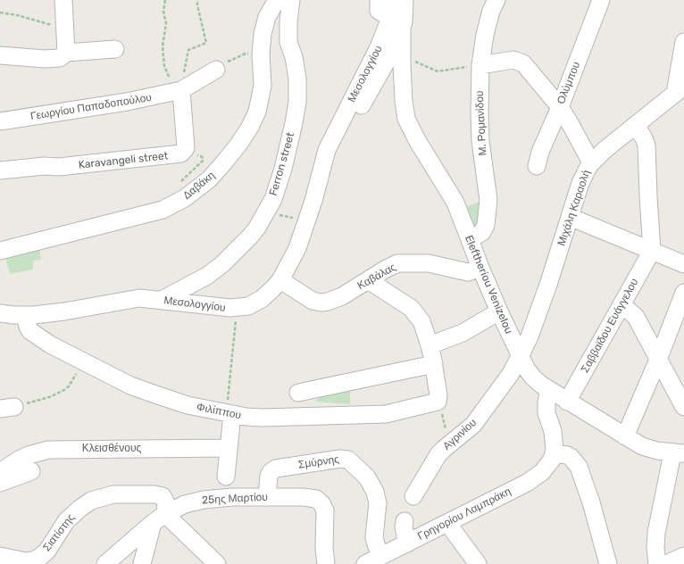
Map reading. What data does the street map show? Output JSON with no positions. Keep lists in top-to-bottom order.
{
  "streets": {
    "street": [
      "Μεσολογγίου",
      "Ολύμπου",
      "Γεωργίου Παπαδοπούλου",
      "Μ. Ρομανίδου",
      "Karavangeli street",
      "Ferron street",
      "Δαβάκη",
      "Μιχάλη Καραολή",
      "Καβάλας",
      "Eleftheriou Venizelou",
      "Σαββαϊδου Ευάγγελου",
      "Φιλίππου",
      "Αγρινίου",
      "Κλεισθένους",
      "Σμύρνης",
      "25ης Μαρτίου",
      "Γρηγορίου Λαμπράκη",
      "Σιατίστης"
    ]
  },
  "crossings": [
    ["Μεσολογγίου", "Ferron street"],
    ["Μεσολογγίου", "Καβάλας"],
    ["Μεσολογγίου", "Eleftheriou Venizelou"],
    ["Μεσολογγίου", "Φιλίππου"],
    ["Γεωργίου Παπαδοπούλου", "Karavangeli street"],
    ["Μ. Ρομανίδου", "Eleftheriou Venizelou"],
    ["Ferron street", "Δαβάκη"],
    ["Μιχάλη Καραολή", "Eleftheriou Venizelou"],
    ["Μιχάλη Καραολή", "Αγρινίου"],
    ["Καβάλας", "Eleftheriou Venizelou"],
    ["Eleftheriou Venizelou", "Σαββαϊδου Ευάγγελου"],
    ["Eleftheriou Venizelou", "Αγρινίου"],
    ["Σμύρνης", "25ης Μαρτίου"],
    ["Σμύρνης", "Γρηγορίου Λαμπράκη"],
    ["25ης Μαρτίου", "Σιατίστης"]
  ]
}
